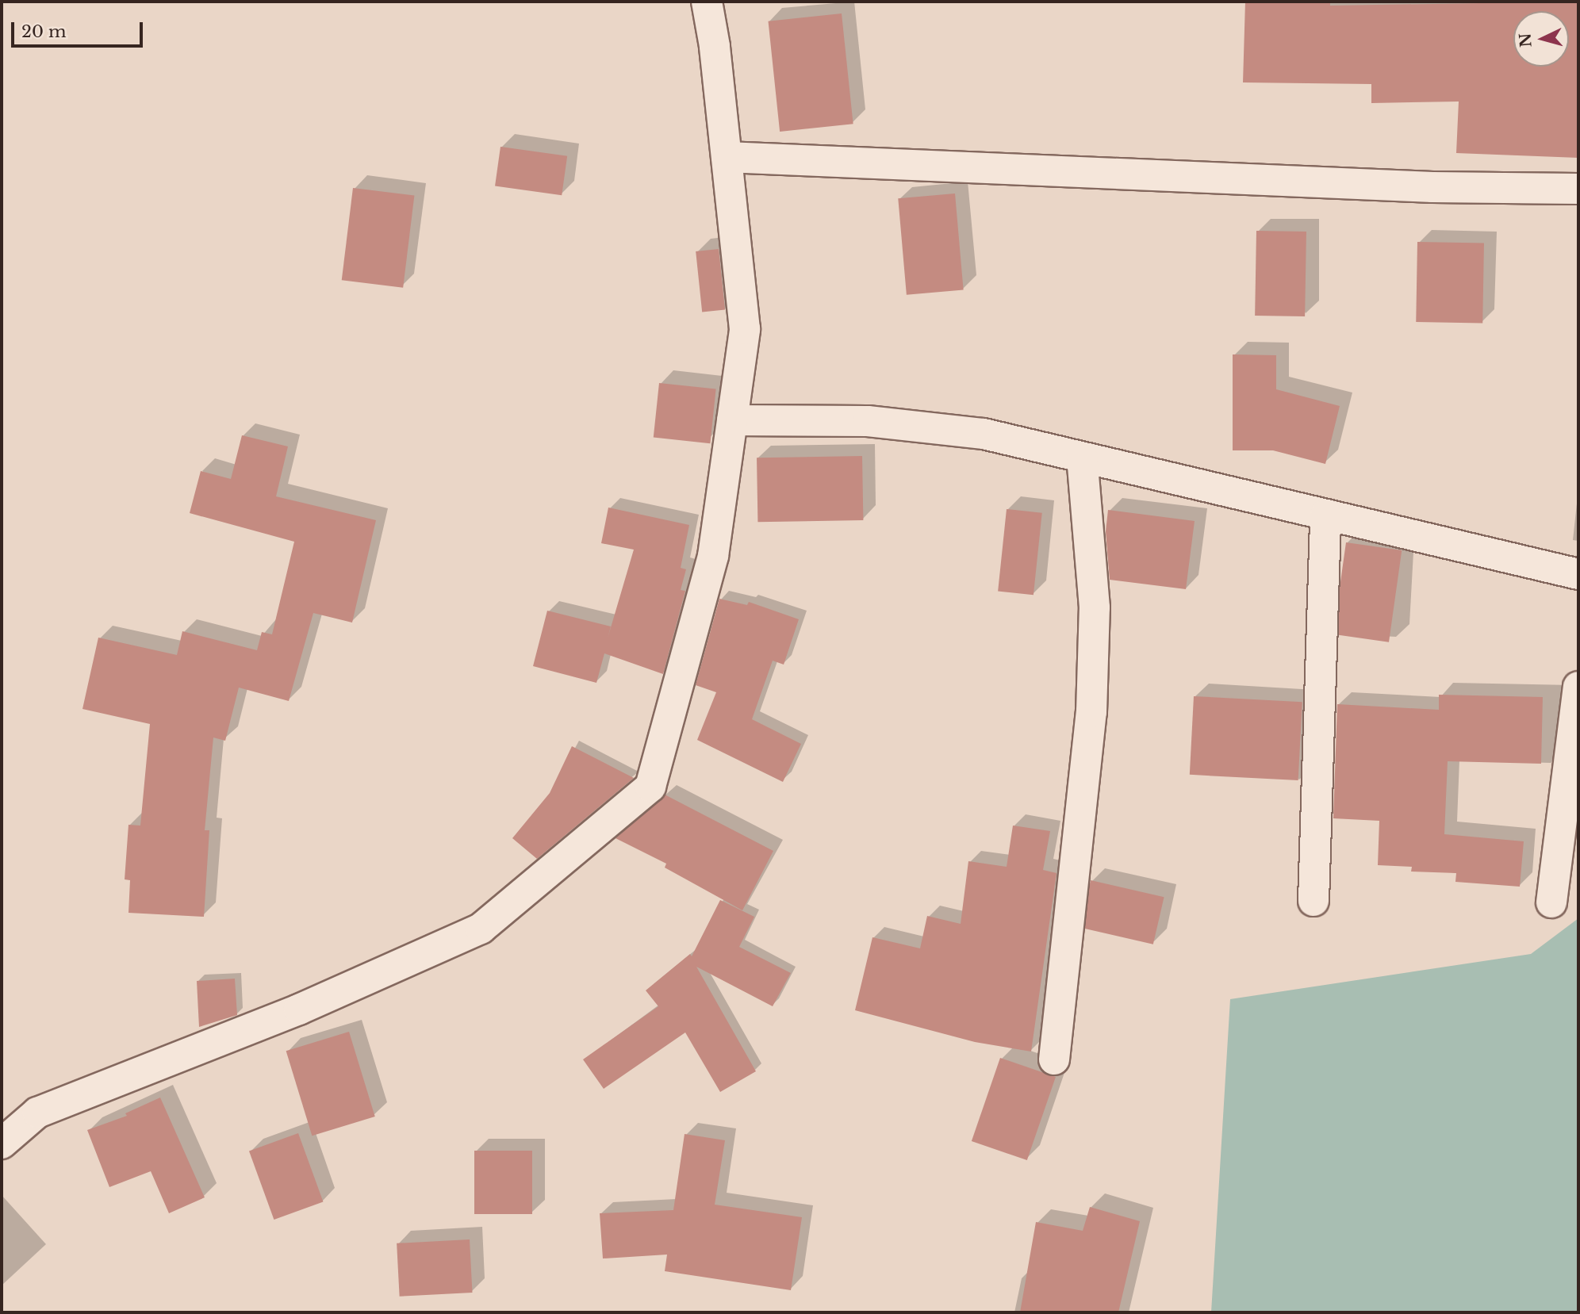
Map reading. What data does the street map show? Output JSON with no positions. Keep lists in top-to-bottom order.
{
  "scale_bar": "20 m",
  "north": "left"
}
